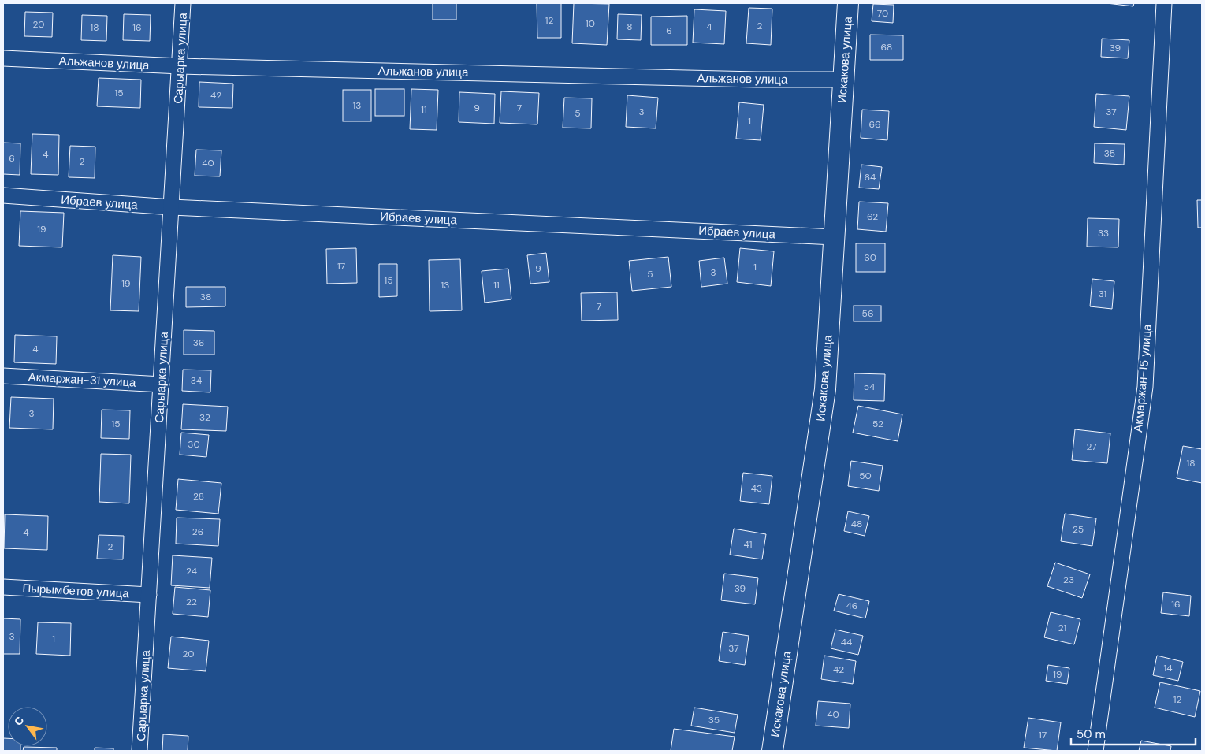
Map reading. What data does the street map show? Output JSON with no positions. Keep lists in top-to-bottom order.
{
  "streets": {
    "street": [
      "Сарыарка улица",
      "Искакова улица",
      "Альжанов улица",
      "Ибраев улица",
      "Акмаржан-15 улица",
      "Акмаржан-31 улица",
      "Пырымбетов улица"
    ]
  },
  "crossings": [
    ["Сарыарка улица", "Альжанов улица"],
    ["Сарыарка улица", "Ибраев улица"],
    ["Сарыарка улица", "Акмаржан-31 улица"],
    ["Сарыарка улица", "Пырымбетов улица"],
    ["Искакова улица", "Альжанов улица"],
    ["Искакова улица", "Ибраев улица"]
  ],
  "house_numbers": [
    "70",
    "12",
    "10",
    "20",
    "2",
    "8",
    "4",
    "18",
    "16",
    "6",
    "68",
    "39",
    "15",
    "42",
    "13",
    "9",
    "7",
    "11",
    "3",
    "37",
    "5",
    "1",
    "66",
    "35",
    "4",
    "6",
    "2",
    "40",
    "64",
    "62",
    "19",
    "33",
    "60",
    "17",
    "1",
    "9",
    "3",
    "5",
    "15",
    "19",
    "13",
    "11",
    "31",
    "38",
    "7",
    "56",
    "36",
    "4",
    "34",
    "54",
    "3",
    "32",
    "15",
    "52",
    "30",
    "27",
    "18",
    "50",
    "43",
    "28",
    "48",
    "25",
    "26",
    "4",
    "41",
    "2",
    "24",
    "23",
    "39",
    "22",
    "16",
    "46",
    "21",
    "3",
    "1",
    "44",
    "37",
    "20",
    "14",
    "42",
    "19",
    "12",
    "40",
    "35",
    "17"
  ],
  "scale_bar": "50 m",
  "north": "top left"
}
